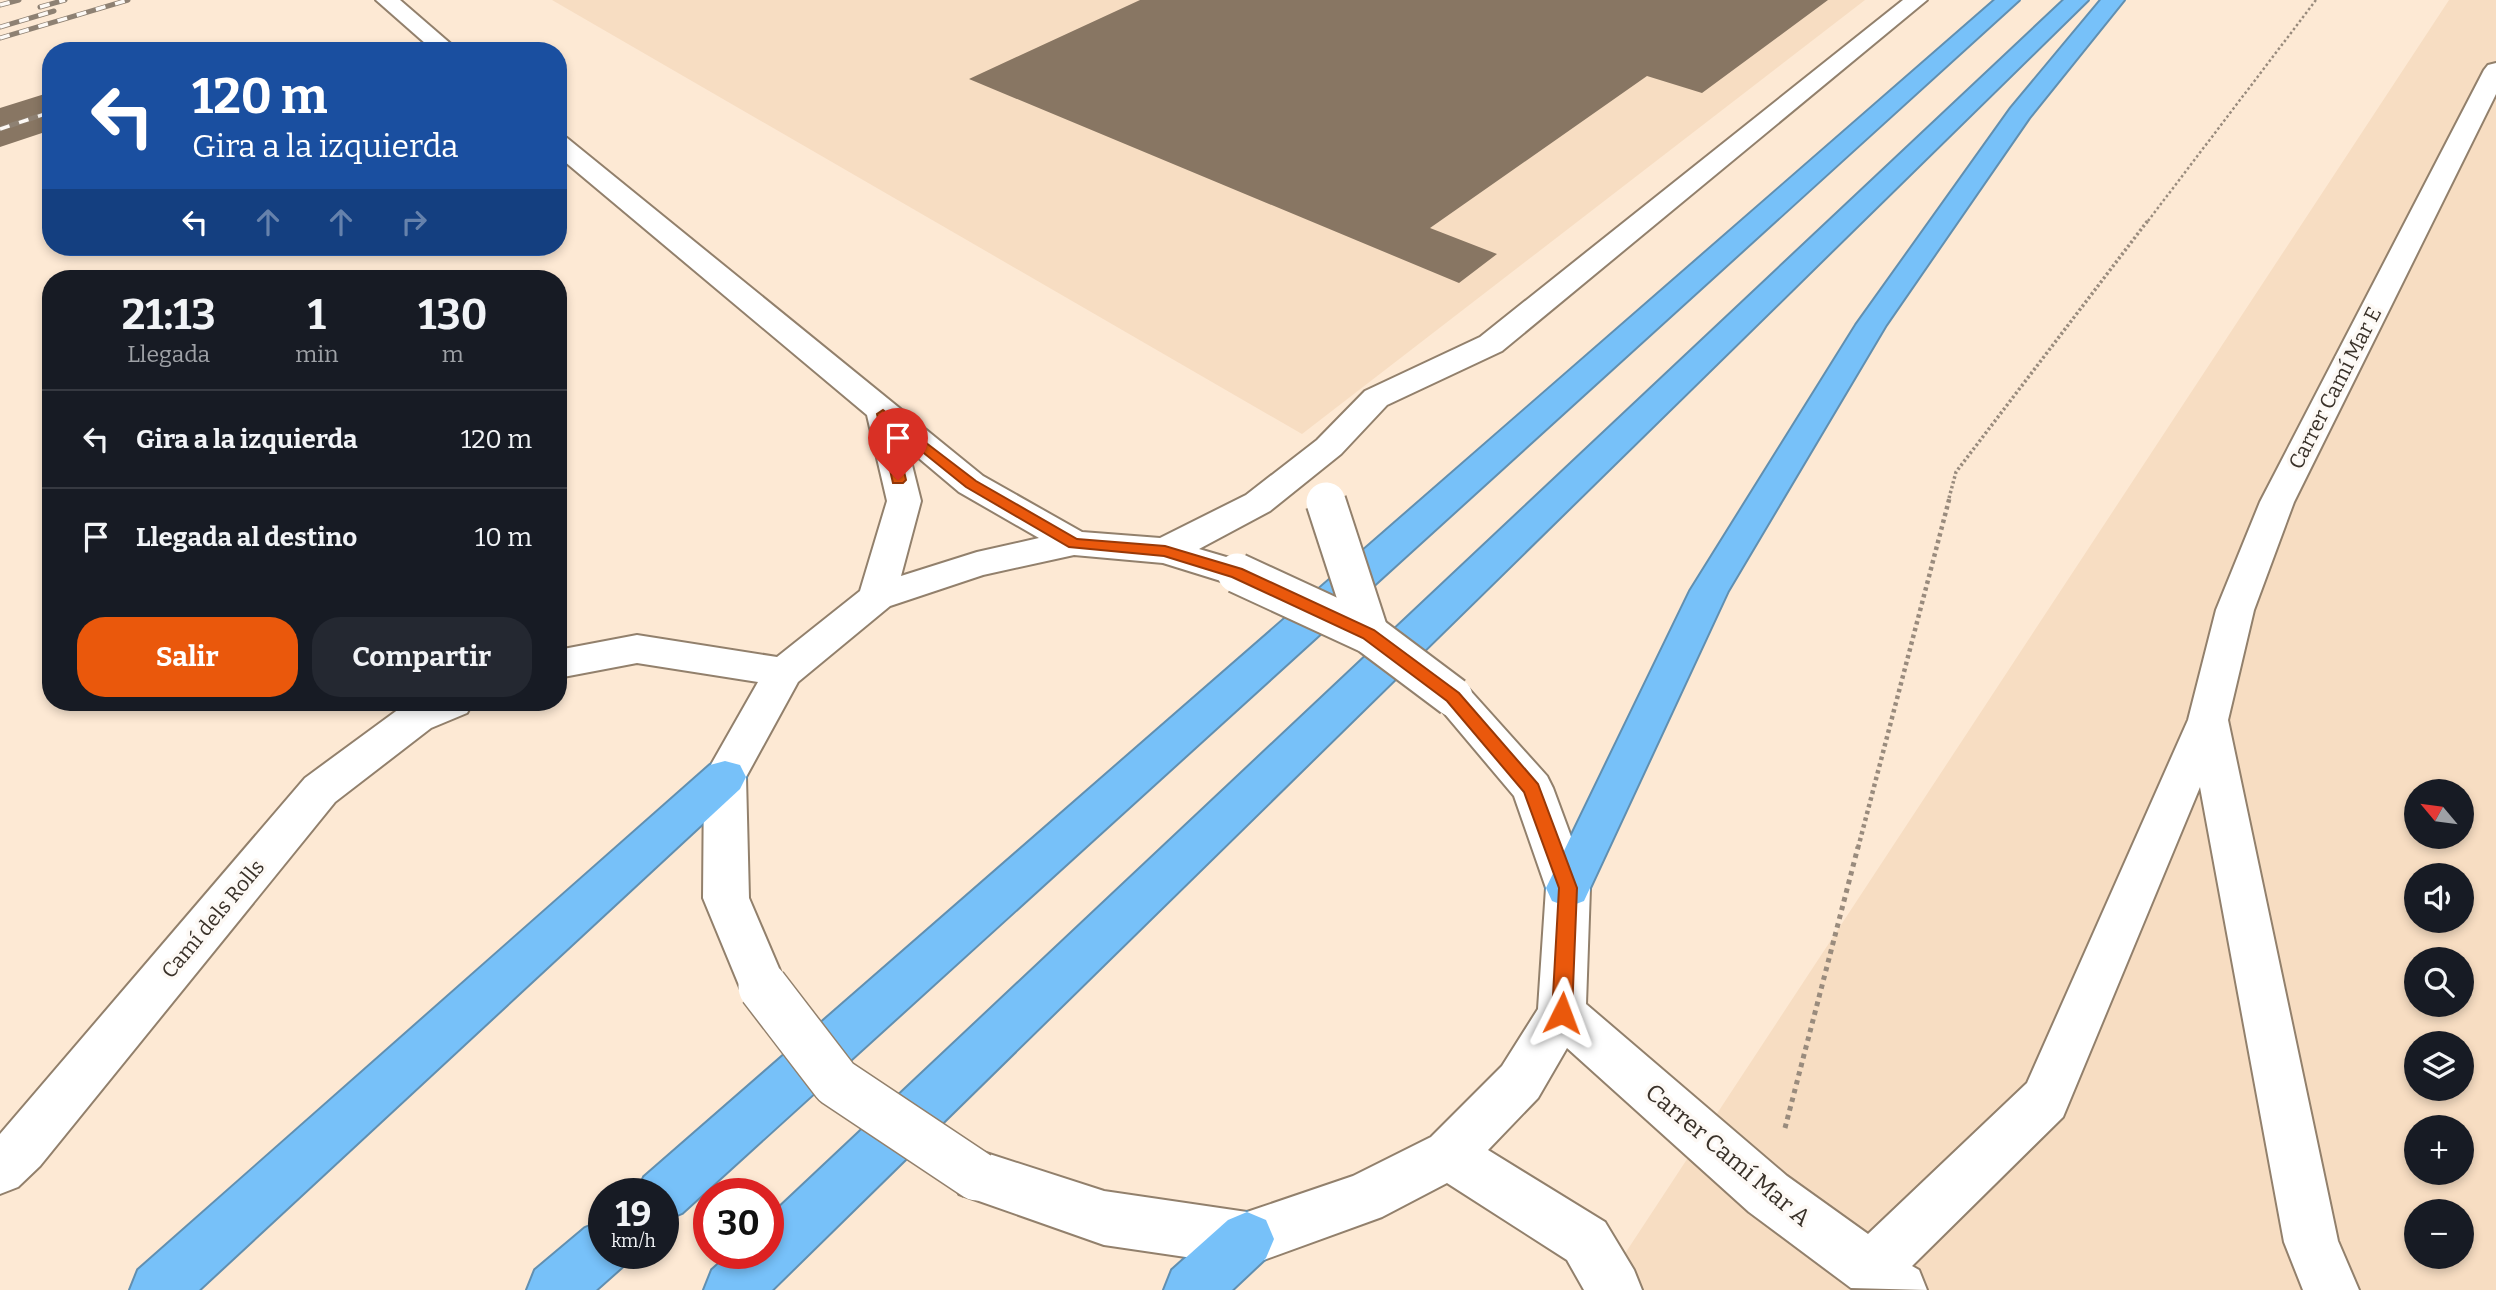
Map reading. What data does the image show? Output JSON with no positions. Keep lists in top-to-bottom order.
{
  "streets": {
    "street": ["Carrer Camí Mar E", "Camí dels Rolls", "Carrer Camí Mar A"]
  },
  "crossings": [
    ["Carrer Camí Mar E", "Carrer Camí Mar A"]
  ],
  "north": "top left",
  "page": {
    "turn": ["120 m", "Gira a la izquierda"],
    "eta": [
      "21:13",
      "Llegada",
      "1",
      "min",
      "130",
      "m"
    ],
    "list": [
      {
        "name": "Gira a la izquierda",
        "value": "120 m"
      },
      {
        "name": "Llegada al destino",
        "value": "10 m"
      }
    ],
    "buttons": ["Salir", "Compartir"],
    "map_buttons": ["+", "−"],
    "speed": "19 km/h",
    "limit": "30"
  }
}
